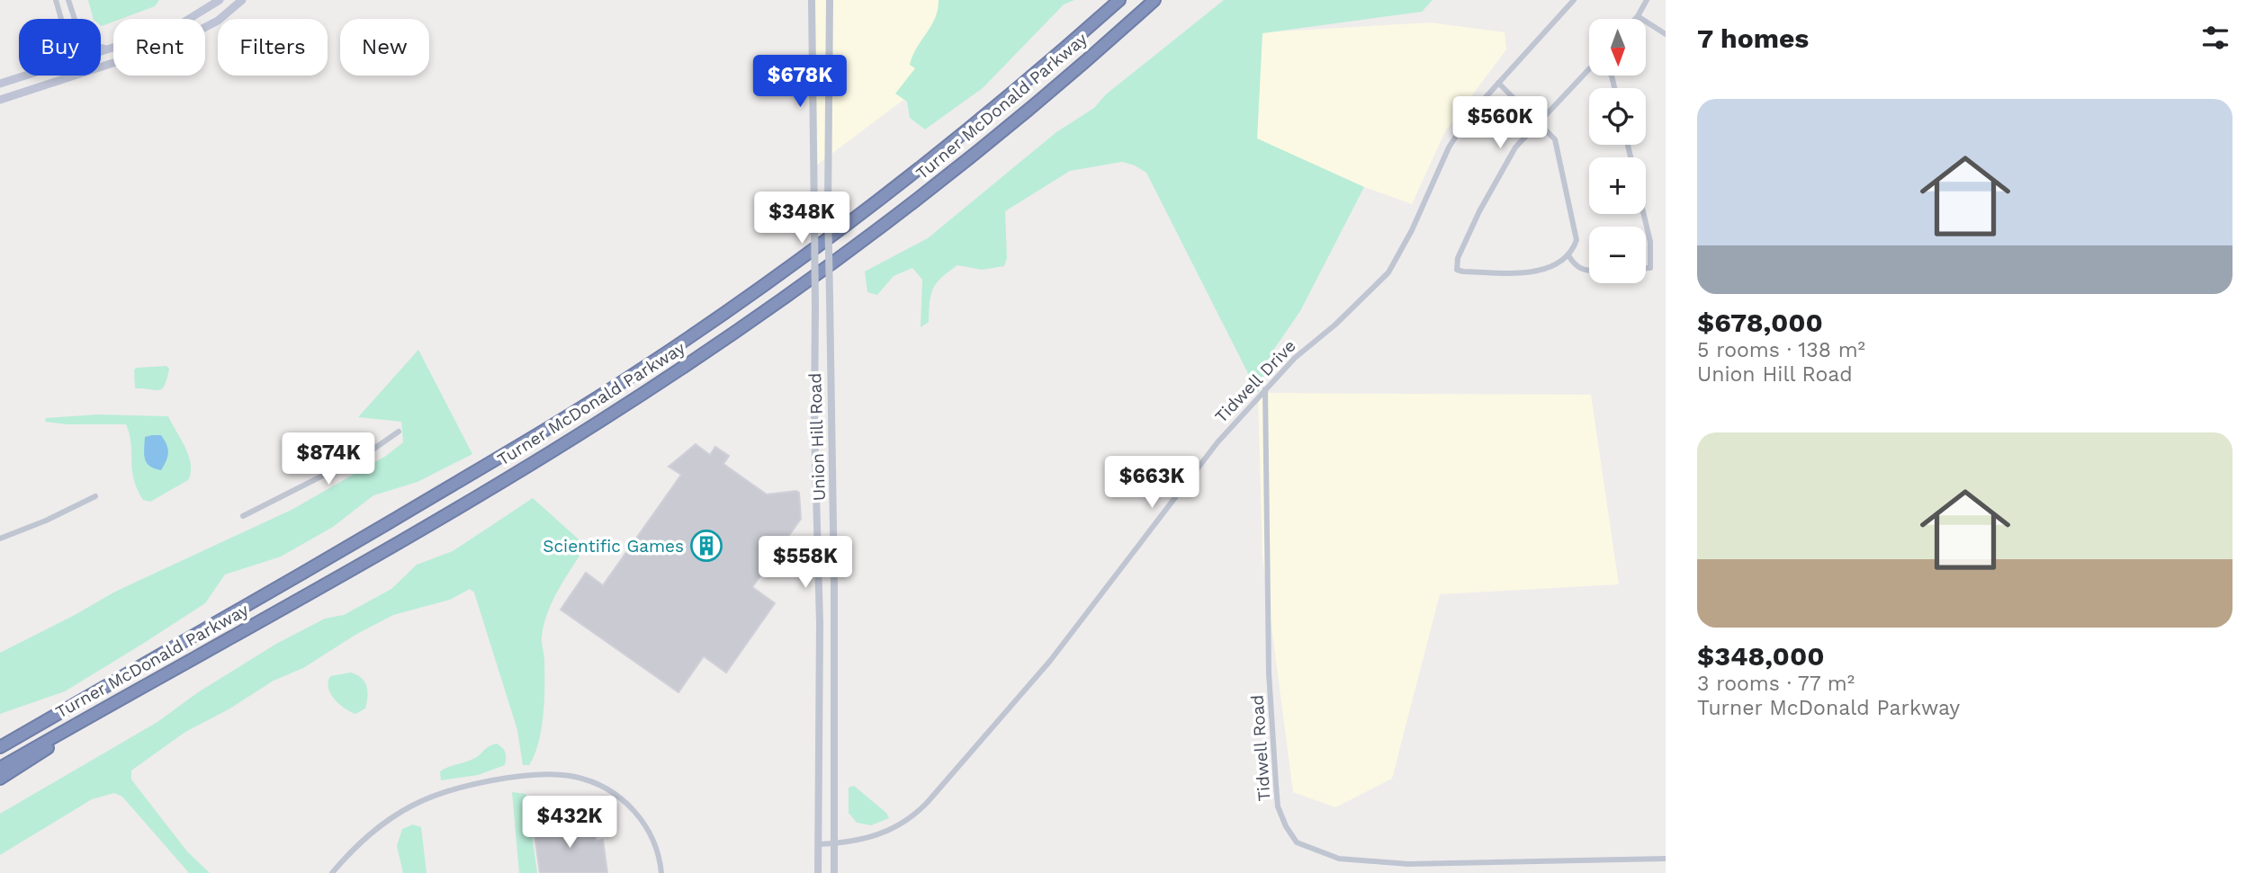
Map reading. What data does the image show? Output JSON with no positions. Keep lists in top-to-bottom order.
{
  "streets": {
    "highway": ["Turner McDonald Parkway"],
    "street": ["Tidwell Drive", "Union Hill Road", "Tidwell Road"]
  },
  "crossings": [
    ["Tidwell Drive", "Union Hill Road"],
    ["Tidwell Drive", "Tidwell Road"]
  ],
  "places": {
    "building": ["Scientific Games"]
  },
  "north": "bottom",
  "page": {
    "heading": "7 homes",
    "map_buttons": ["+", "−"],
    "chip": [
      "Buy",
      "Rent",
      "Filters",
      "New"
    ],
    "price": [
      "$678K",
      "$560K",
      "$348K",
      "$874K",
      "$663K",
      "$558K",
      "$432K"
    ],
    "list": [
      {
        "name": "$678,000",
        "note": "5 rooms · 138 m² · Union Hill Road"
      },
      {
        "name": "$348,000",
        "note": "3 rooms · 77 m² · Turner McDonald Parkway"
      }
    ]
  }
}
